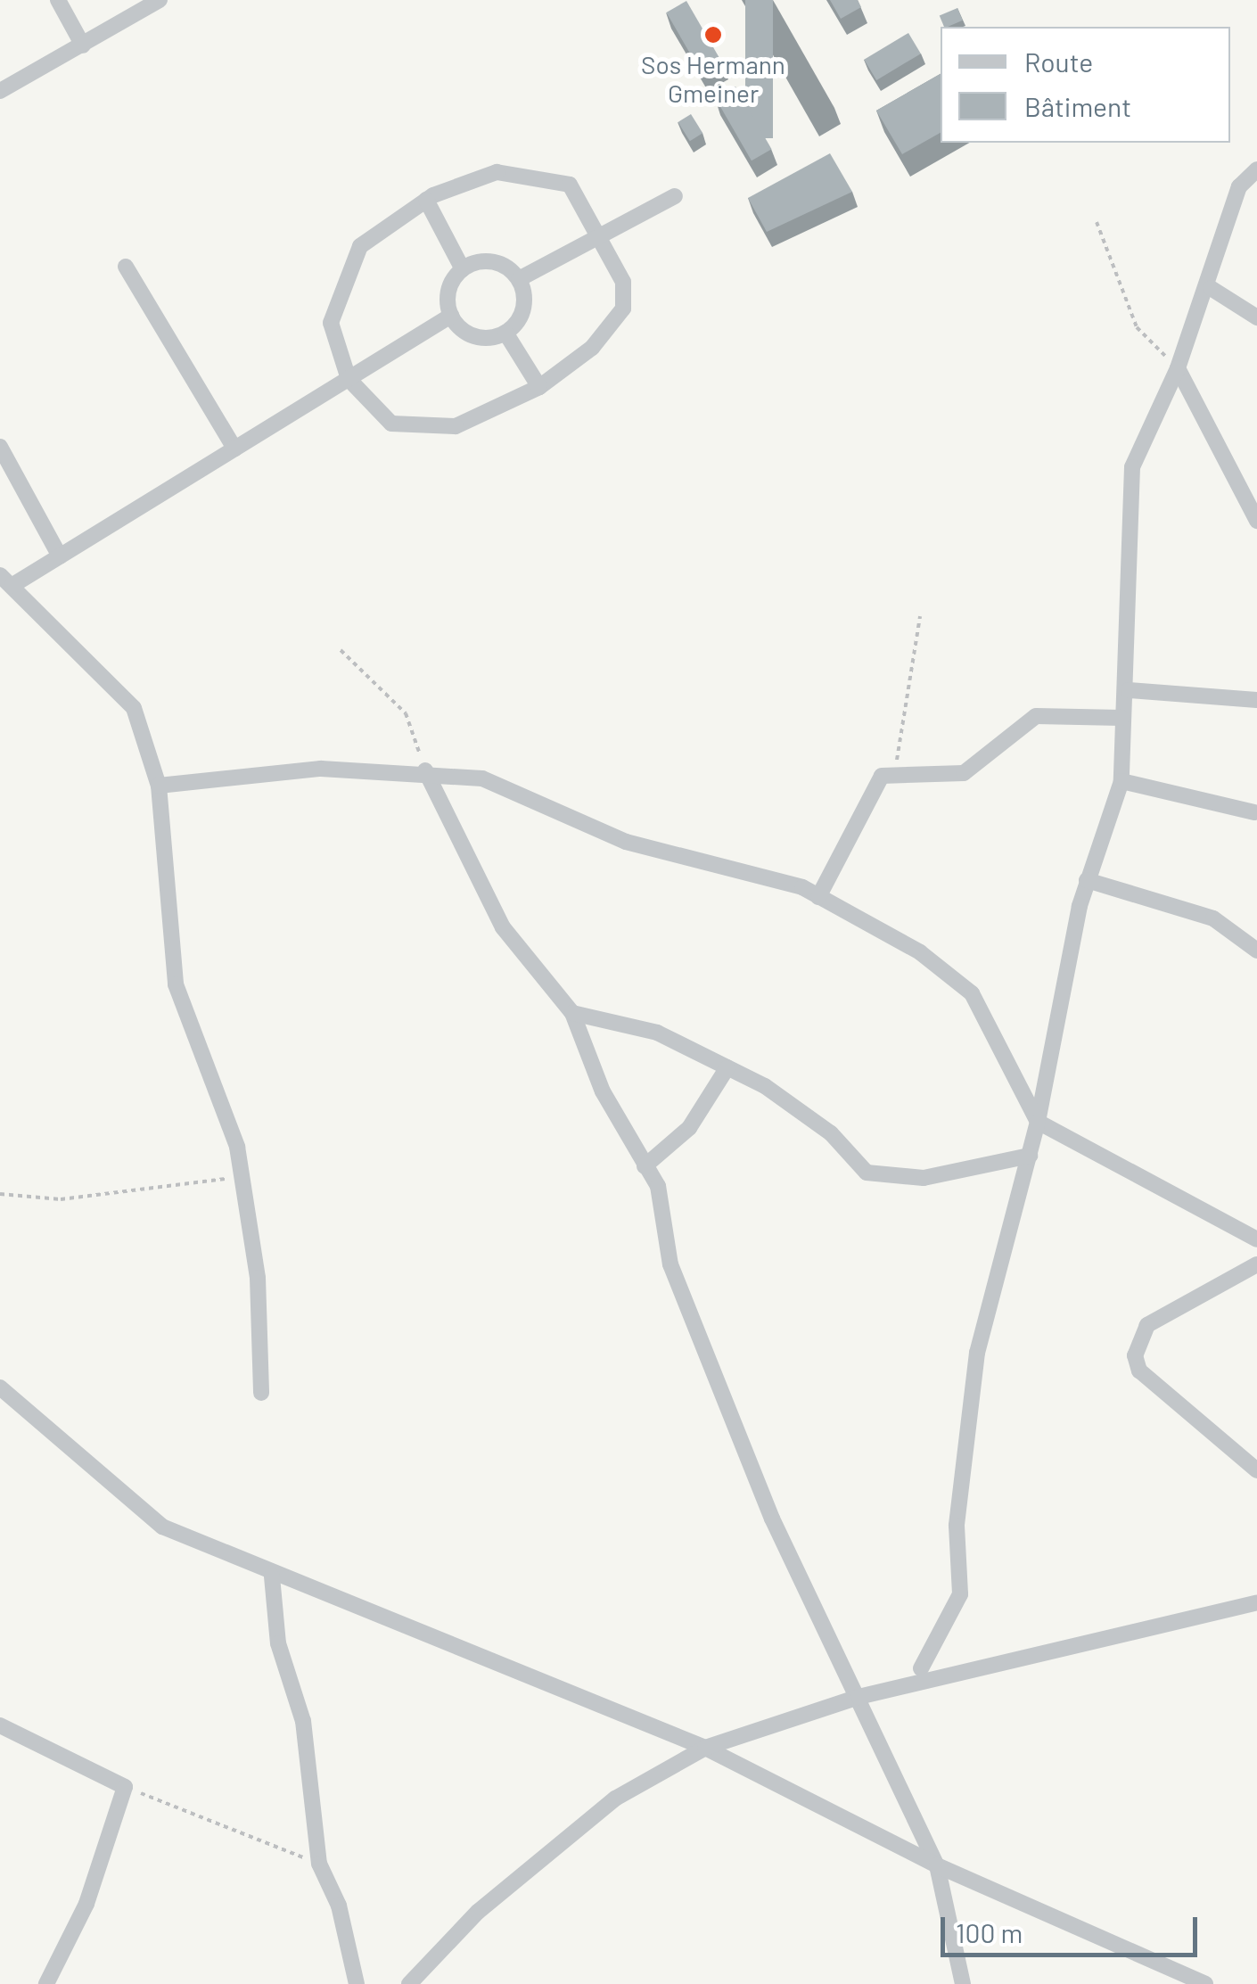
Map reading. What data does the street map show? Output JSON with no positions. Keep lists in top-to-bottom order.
{
  "places": ["Sos Hermann Gmeiner"],
  "legend": ["Route", "Bâtiment"],
  "scale_bar": "100 m"
}
